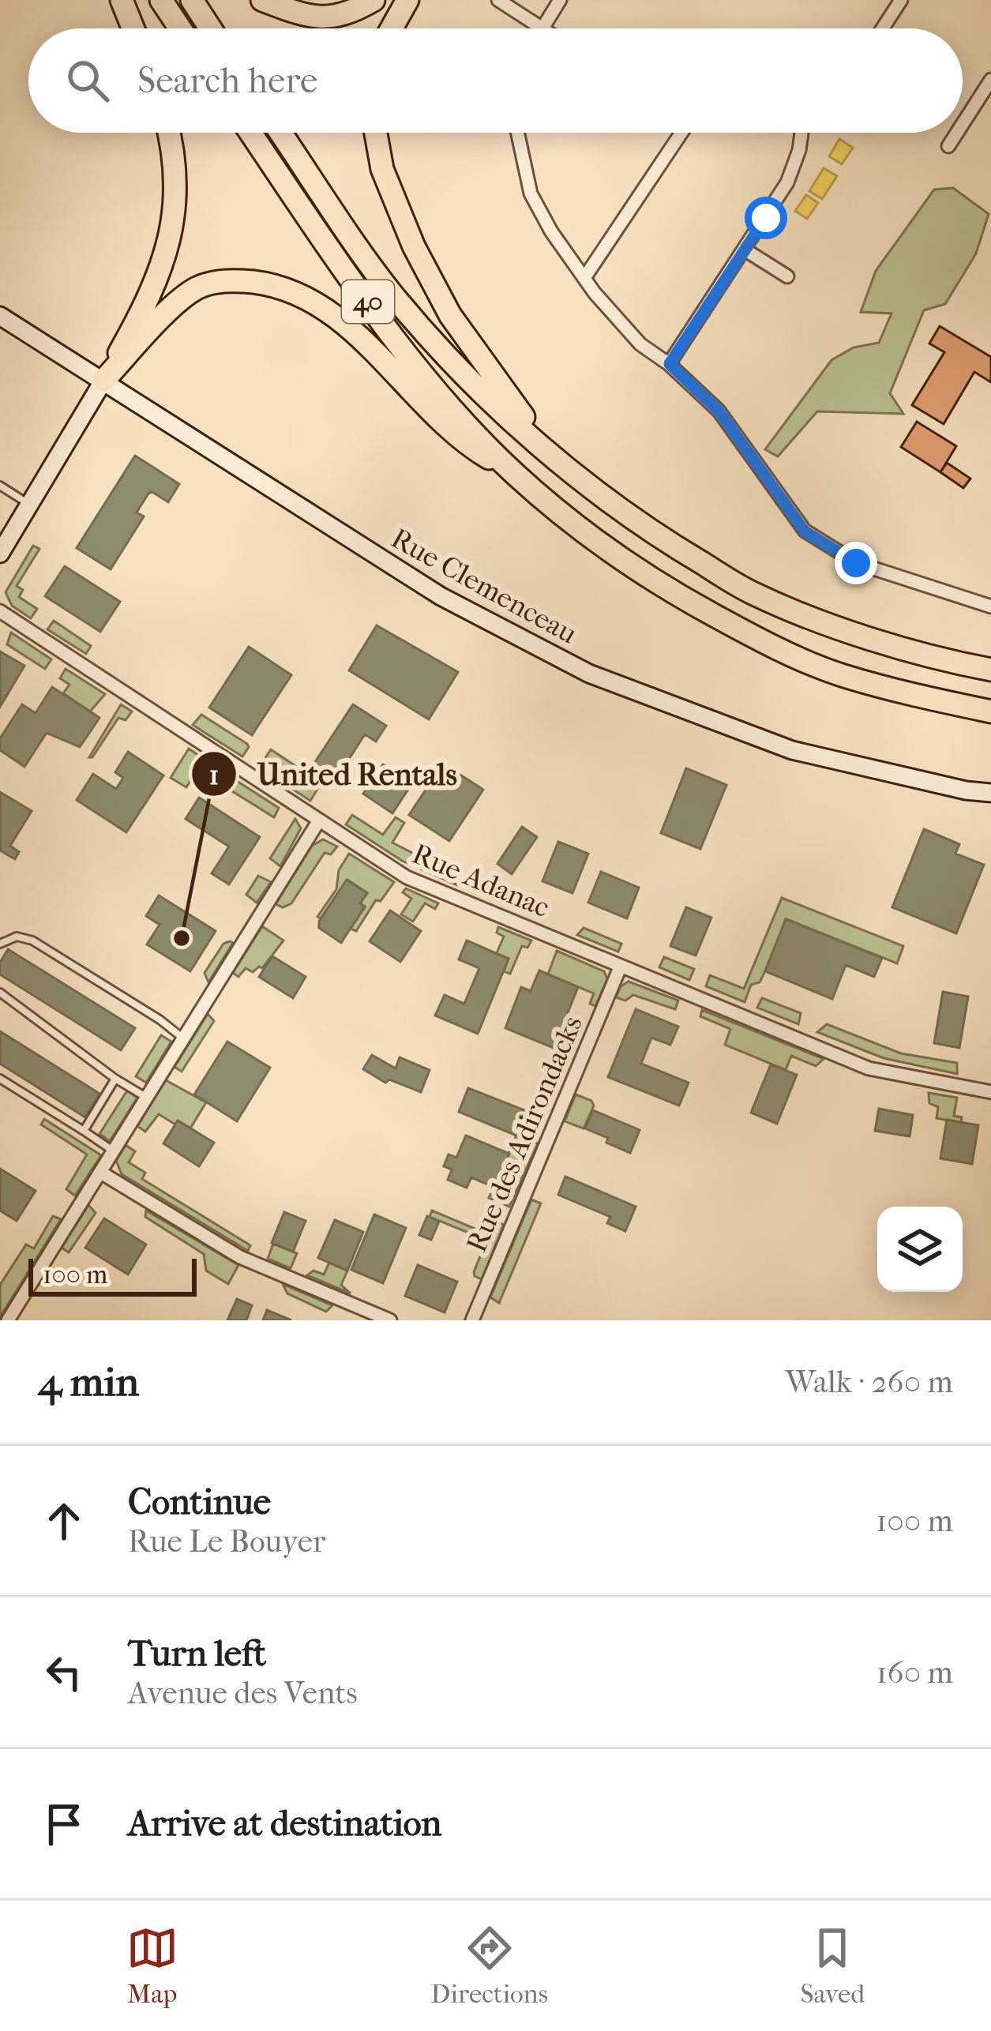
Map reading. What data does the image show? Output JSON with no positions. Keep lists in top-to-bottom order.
{
  "streets": {
    "highway": ["40"],
    "street": ["Rue Clemenceau", "Rue Adanac", "Rue des Adirondacks"]
  },
  "crossings": [
    ["Rue Adanac", "Rue des Adirondacks"]
  ],
  "places": ["United Rentals"],
  "scale_bar": "100 m",
  "page": {
    "search": "Search here",
    "scale": "100 m",
    "heading": ["4 min", "Walk · 260 m"],
    "list": [
      ["Continue", "Rue Le Bouyer", "100 m"],
      ["Turn left", "Avenue des Vents", "160 m"],
      "Arrive at destination"
    ],
    "nav": ["Map", "Directions", "Saved"]
  }
}
